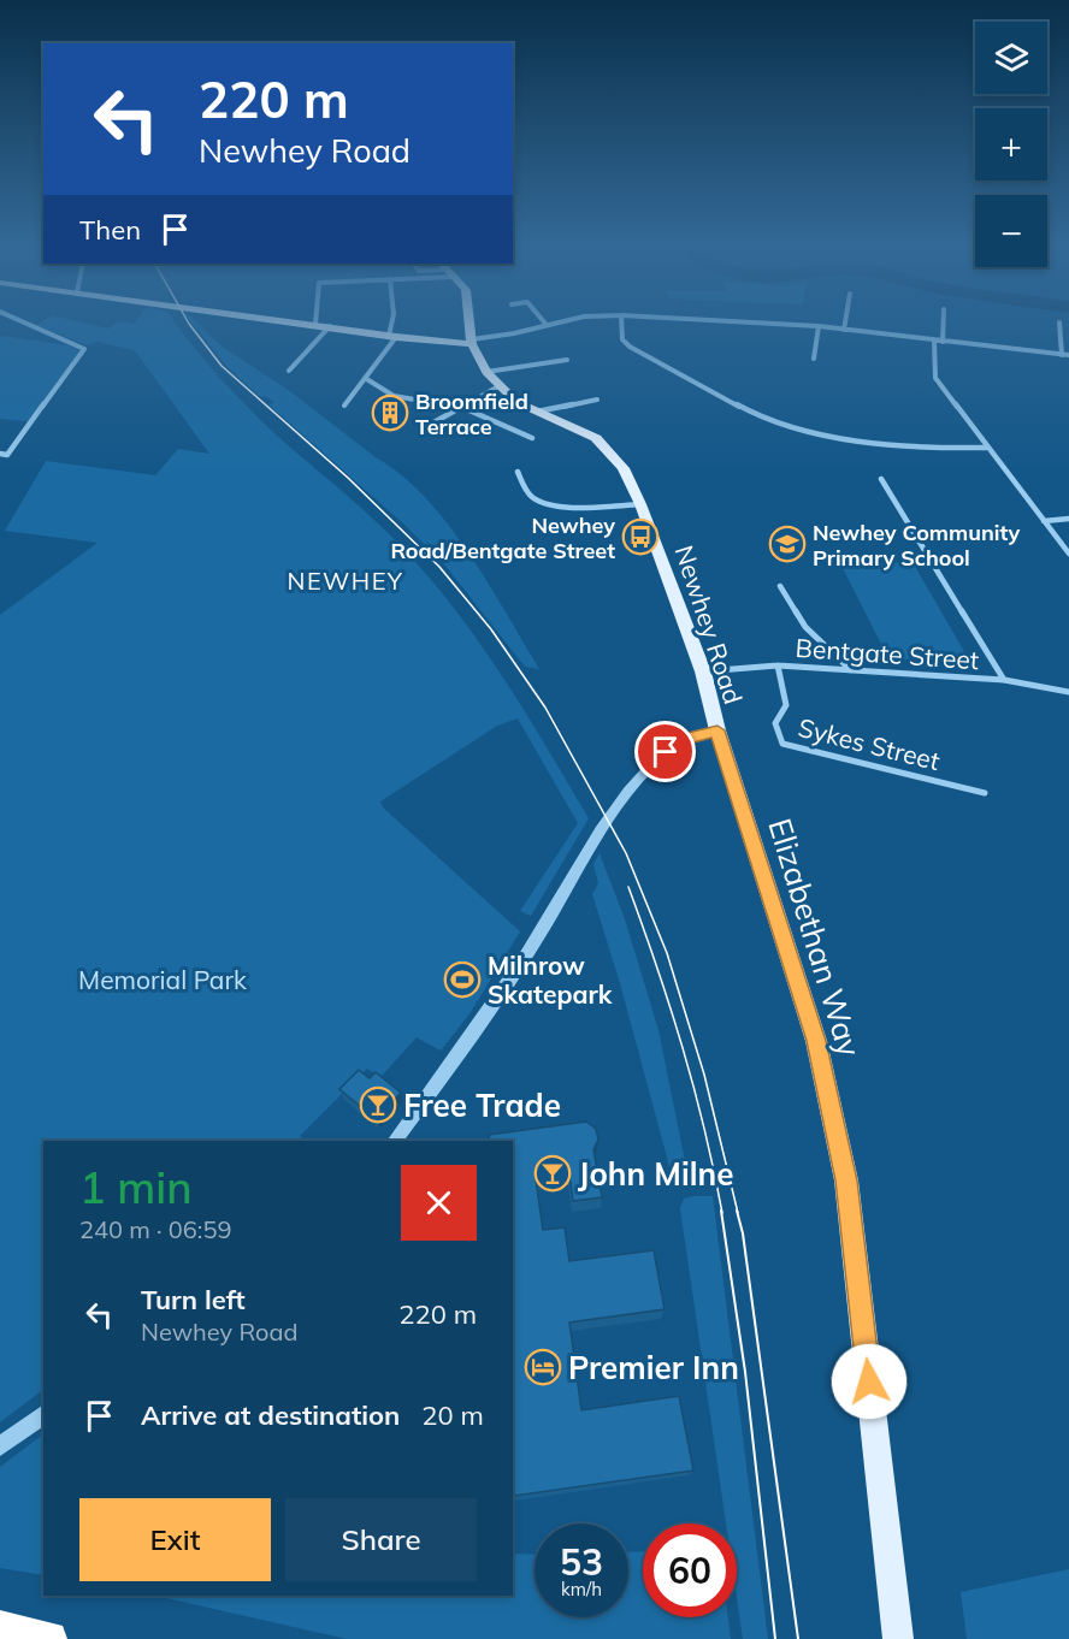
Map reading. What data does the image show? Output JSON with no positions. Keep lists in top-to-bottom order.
{
  "streets": {
    "main road": ["Newhey Road", "Elizabethan Way"],
    "street": ["Bentgate Street", "Sykes Street"]
  },
  "crossings": [
    ["Newhey Road", "Bentgate Street"],
    ["Newhey Road", "Elizabethan Way"],
    ["Bentgate Street", "Sykes Street"]
  ],
  "districts": ["NEWHEY"],
  "parks": ["Memorial Park"],
  "places": {
    "building": ["Broomfield Terrace"],
    "bus stop": ["Newhey Road/Bentgate Street"],
    "school or university": ["Newhey Community Primary School"],
    "sports": ["Milnrow Skatepark"],
    "bar": ["Free Trade", "John Milne"],
    "hotel": ["Premier Inn"]
  },
  "page": {
    "map_buttons": ["+", "−"],
    "turn": ["220 m", "Newhey Road"],
    "then": "Then",
    "heading": ["1 min", "240 m · 06:59"],
    "list": [
      {
        "name": "Turn left",
        "note": "Newhey Road",
        "value": "220 m"
      },
      {
        "name": "Arrive at destination",
        "value": "20 m"
      }
    ],
    "buttons": ["Exit", "Share"],
    "speed": "53 km/h",
    "limit": "60"
  }
}
